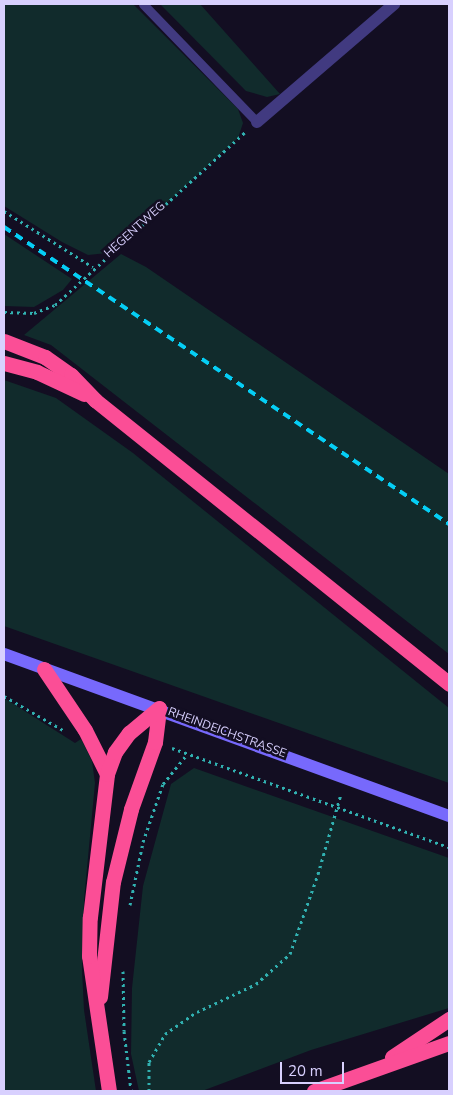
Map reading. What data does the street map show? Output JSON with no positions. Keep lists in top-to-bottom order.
{
  "streets": {
    "main road": ["RHEINDEICHSTRASSE"],
    "path": ["HEGENTWEG"]
  },
  "scale_bar": "20 m"
}
